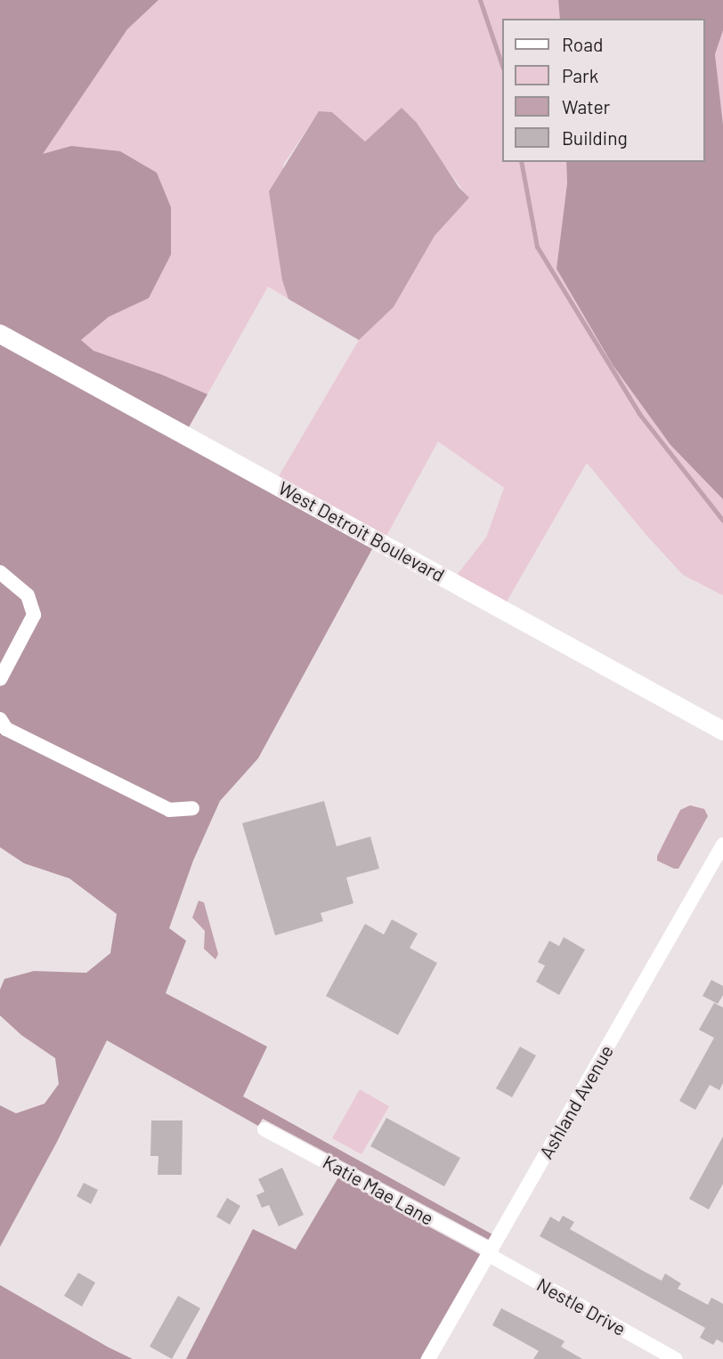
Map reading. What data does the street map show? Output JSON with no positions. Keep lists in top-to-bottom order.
{
  "streets": {
    "street": [
      "West Detroit Boulevard",
      "Ashland Avenue",
      "Katie Mae Lane",
      "Nestle Drive"
    ]
  },
  "crossings": [
    ["Ashland Avenue", "Katie Mae Lane"],
    ["Ashland Avenue", "Nestle Drive"],
    ["Katie Mae Lane", "Nestle Drive"]
  ],
  "legend": [
    "Road",
    "Park",
    "Water",
    "Building"
  ]
}
